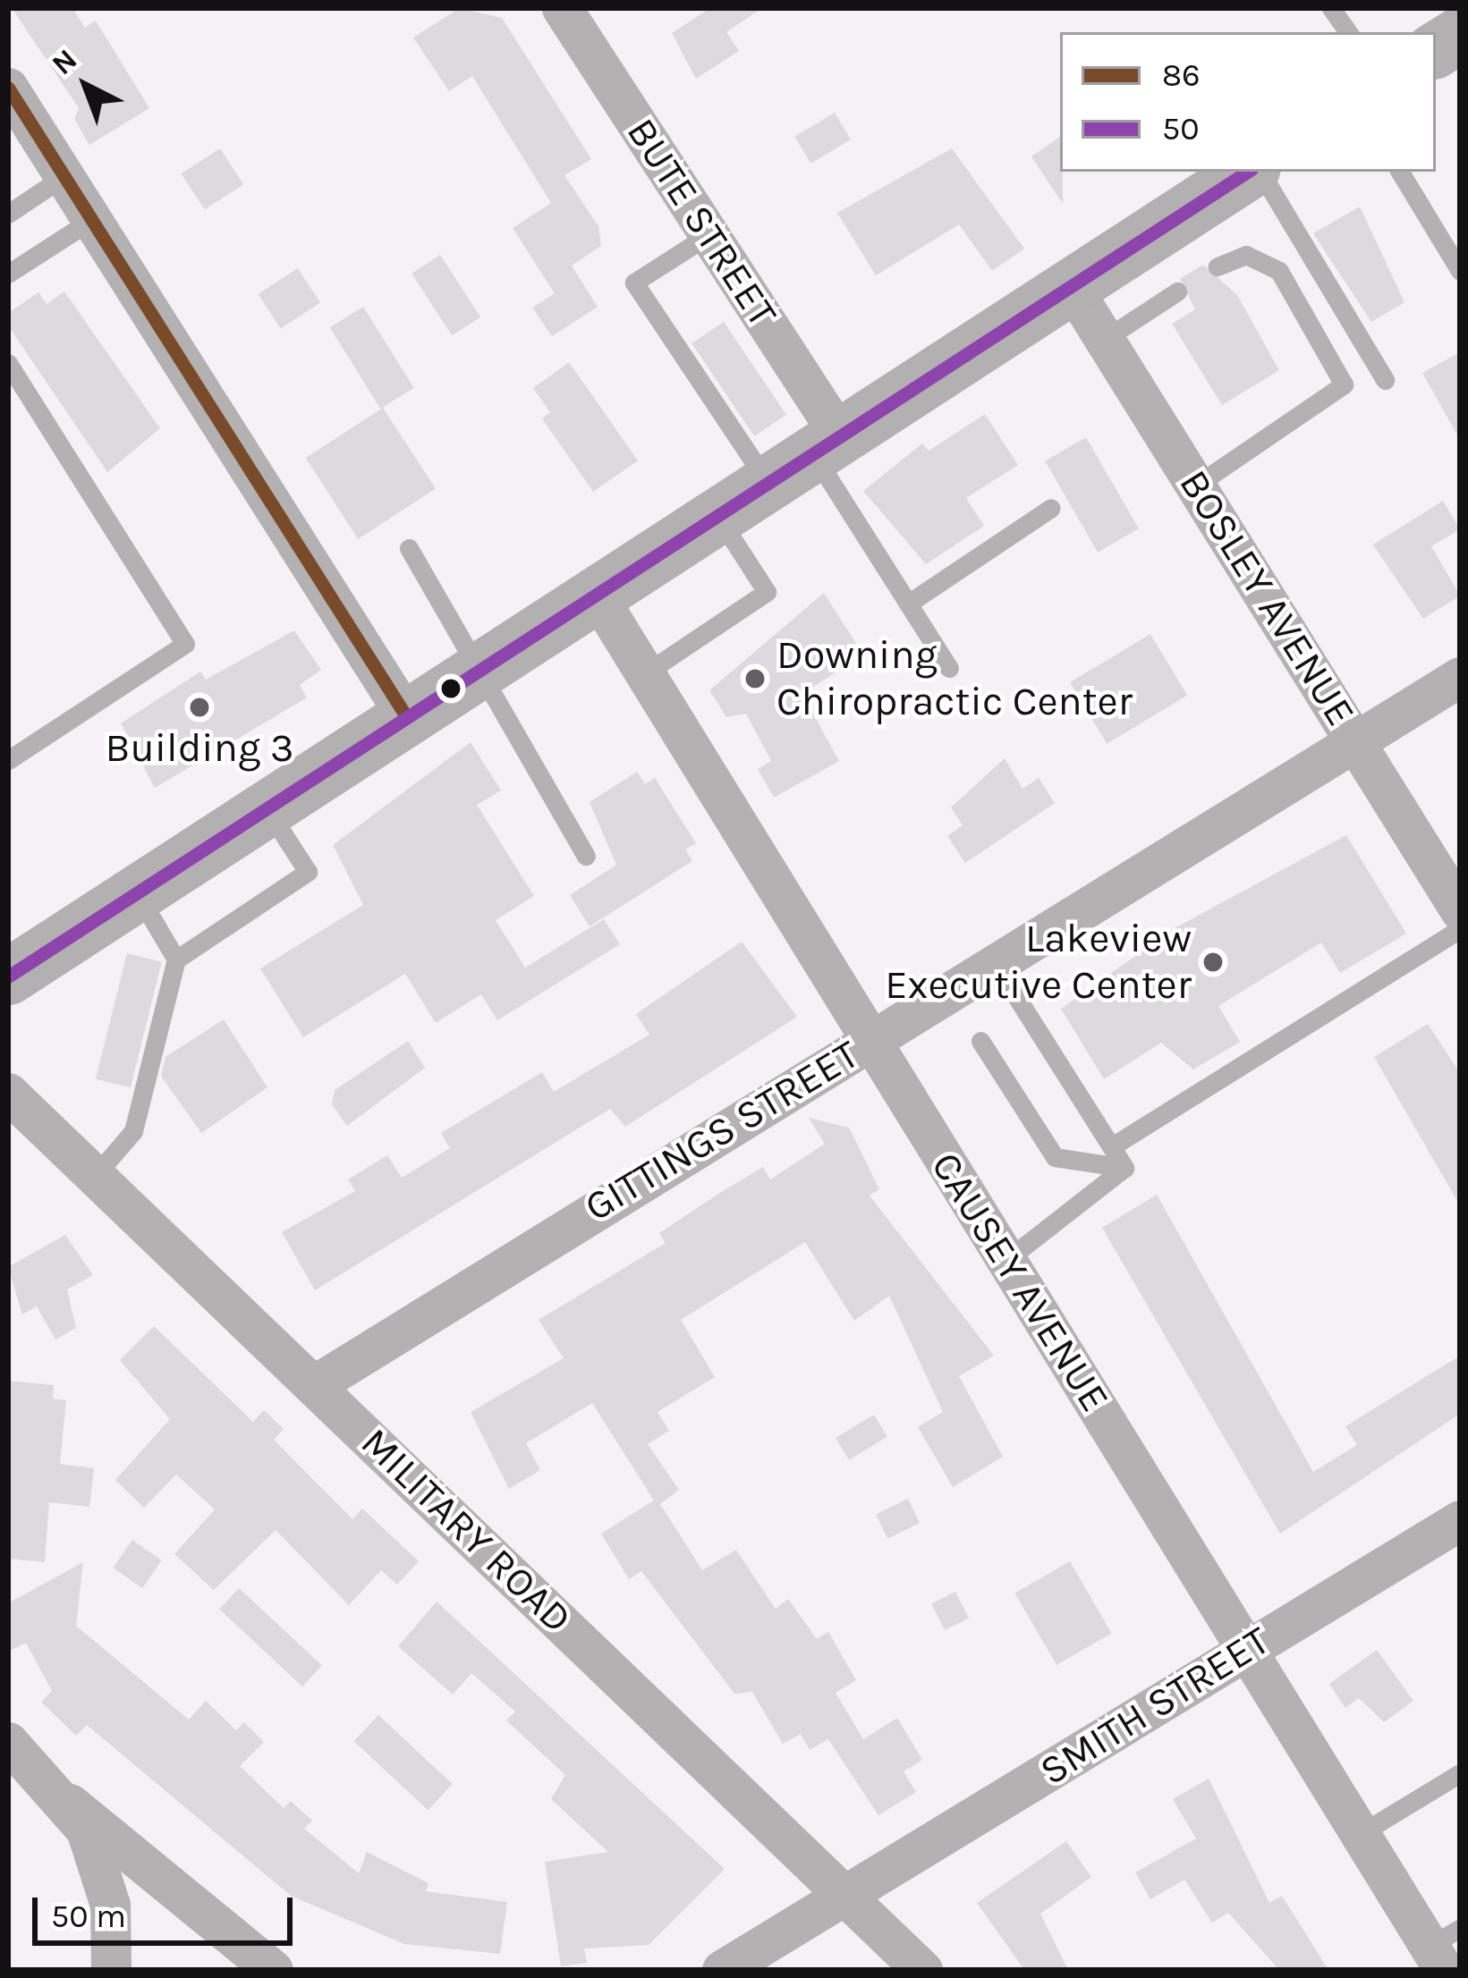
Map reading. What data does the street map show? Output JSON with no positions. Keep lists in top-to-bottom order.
{
  "streets": {
    "street": [
      "BUTE STREET",
      "BOSLEY AVENUE",
      "GITTINGS STREET",
      "CAUSEY AVENUE",
      "MILITARY ROAD",
      "SMITH STREET"
    ]
  },
  "crossings": [
    ["BOSLEY AVENUE", "GITTINGS STREET"],
    ["GITTINGS STREET", "CAUSEY AVENUE"],
    ["GITTINGS STREET", "MILITARY ROAD"],
    ["CAUSEY AVENUE", "SMITH STREET"],
    ["MILITARY ROAD", "SMITH STREET"]
  ],
  "places": ["Downing Chiropractic Center", "Building 3", "Lakeview Executive Center"],
  "lines": ["transit line 86", "transit line 50"],
  "legend": ["86", "50"],
  "scale_bar": "50 m",
  "north": "top left"
}
